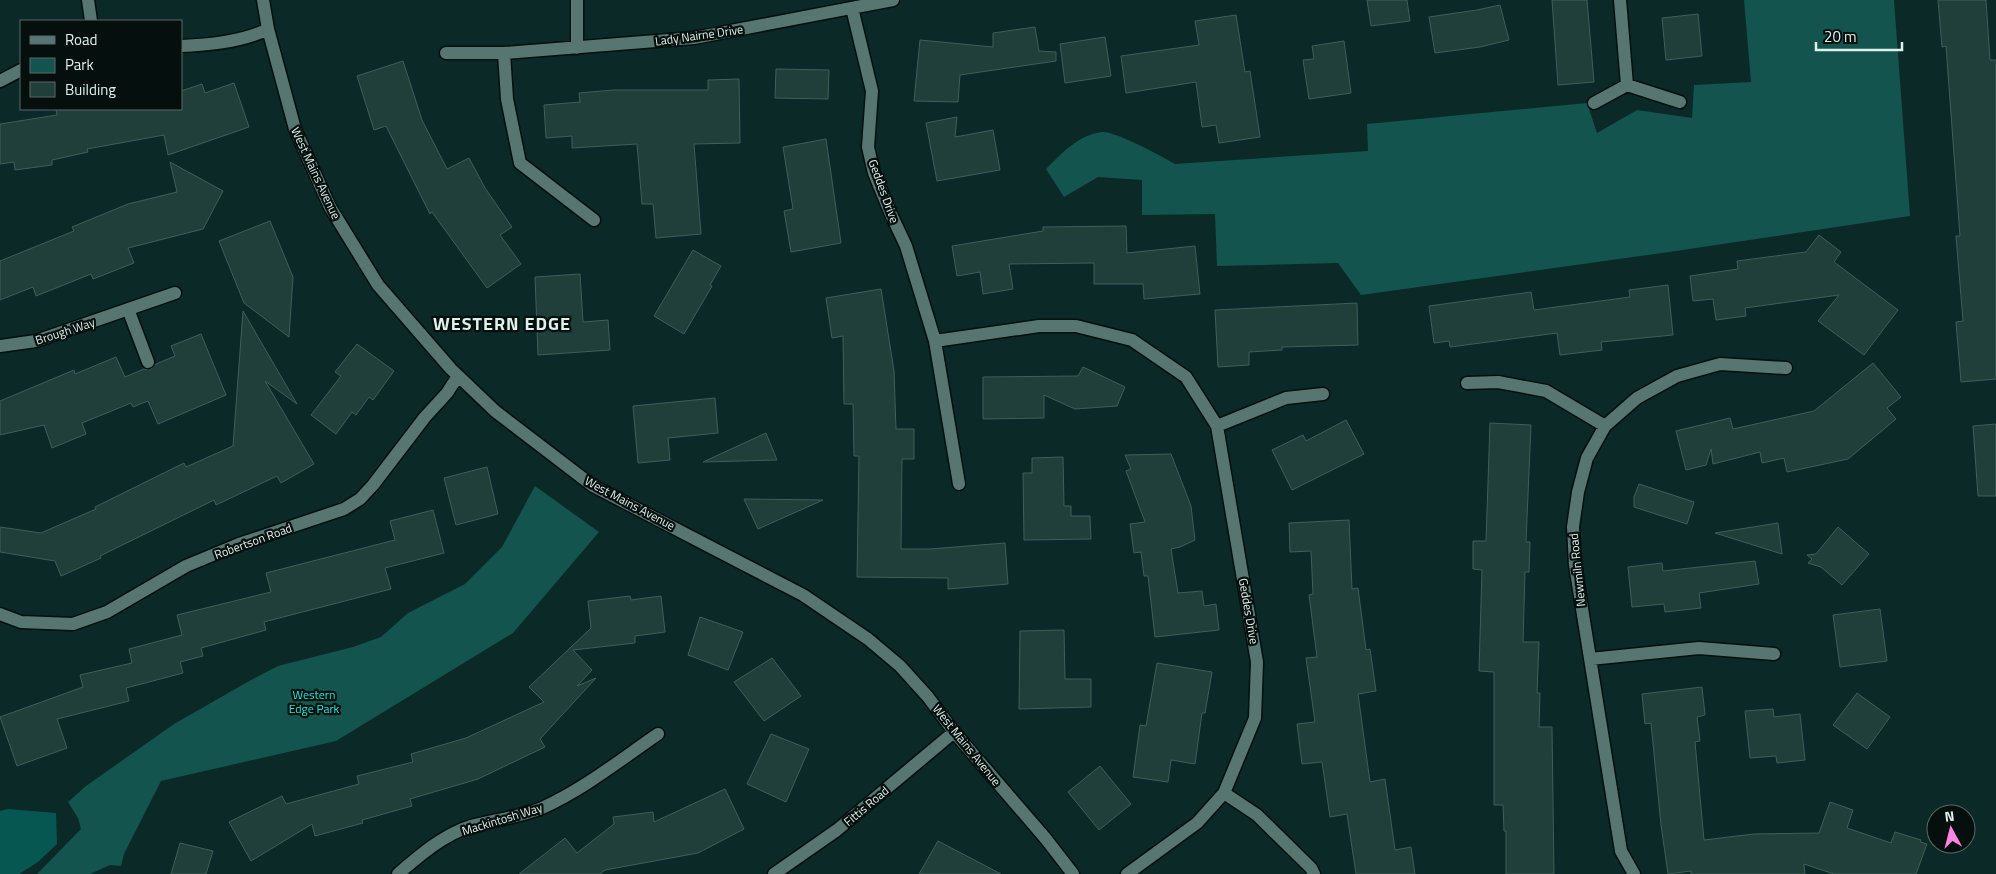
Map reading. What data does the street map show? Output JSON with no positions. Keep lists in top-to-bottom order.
{
  "streets": {
    "street": [
      "Lady Nairne Drive",
      "West Mains Avenue",
      "Geddes Drive",
      "Brough Way",
      "Robertson Road",
      "Newmiln Road",
      "Fittis Road",
      "Mackintosh Way"
    ]
  },
  "crossings": [
    ["Lady Nairne Drive", "Geddes Drive"],
    ["West Mains Avenue", "Robertson Road"],
    ["West Mains Avenue", "Fittis Road"]
  ],
  "districts": ["WESTERN EDGE"],
  "parks": ["Western Edge Park"],
  "legend": ["Road", "Park", "Building"],
  "scale_bar": "20 m",
  "north": "top"
}
